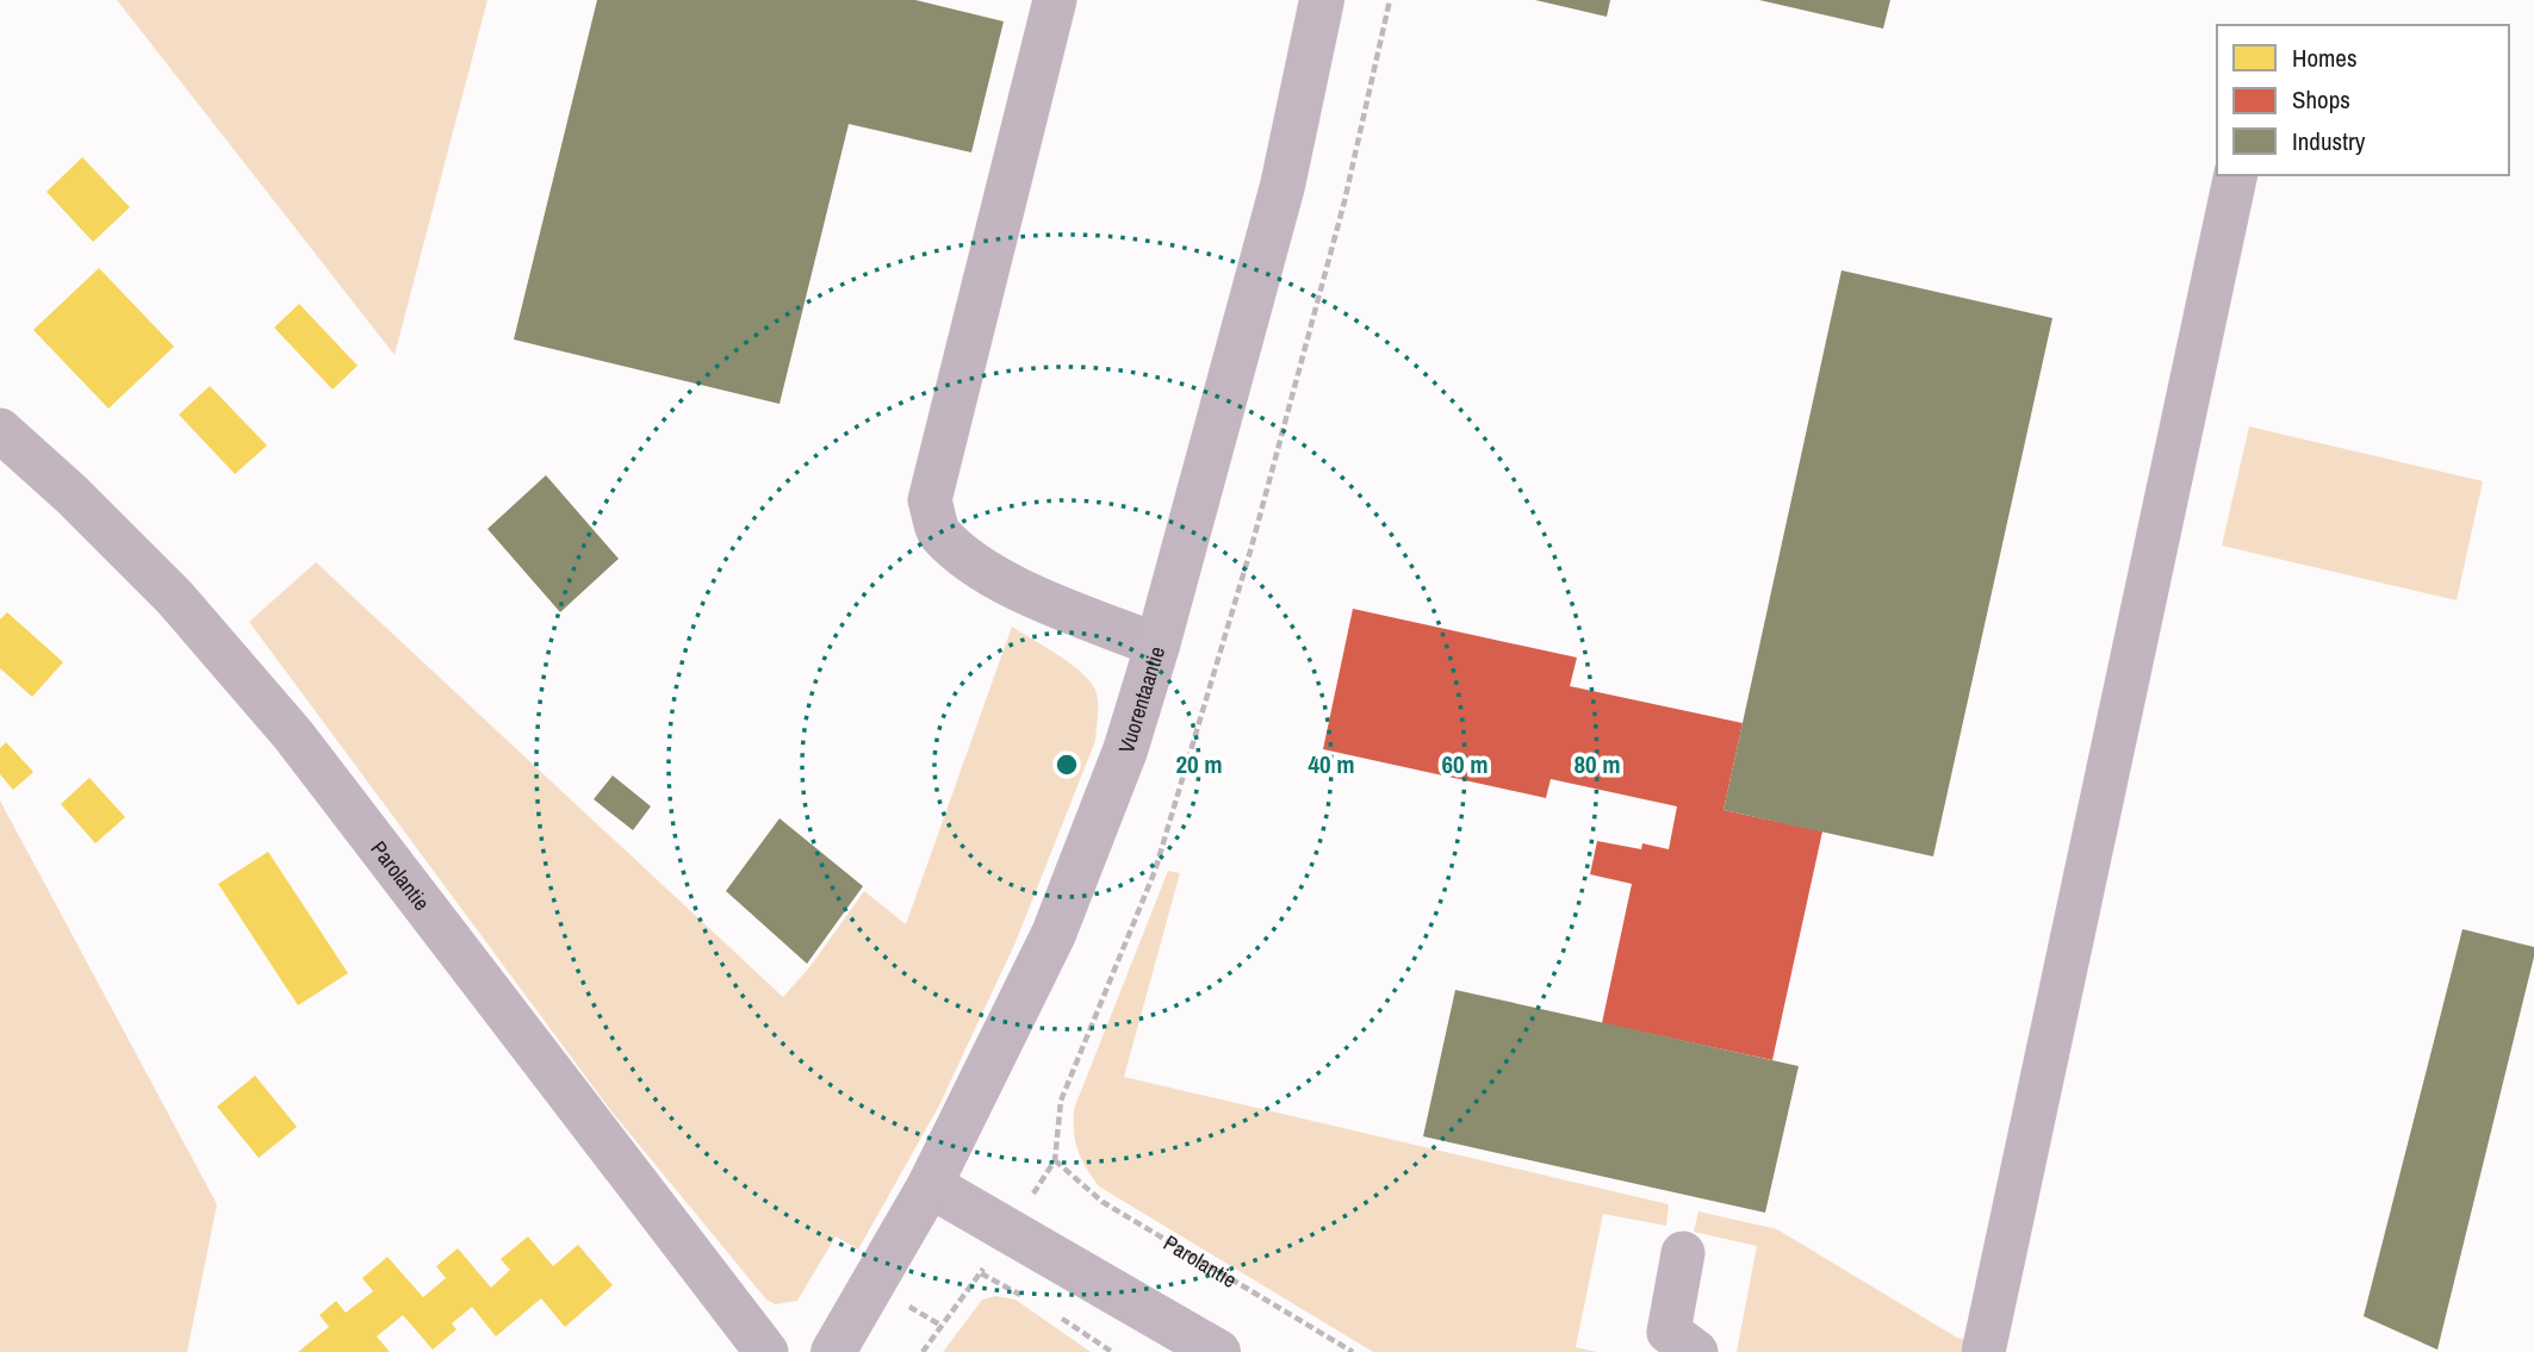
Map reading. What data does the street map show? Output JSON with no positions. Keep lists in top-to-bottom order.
{
  "streets": {
    "main road": ["Vuorentaantie"],
    "street": ["Parolantie"]
  },
  "legend": ["Homes", "Shops", "Industry"],
  "rings": [
    "20 m",
    "40 m",
    "60 m",
    "80 m"
  ]
}
